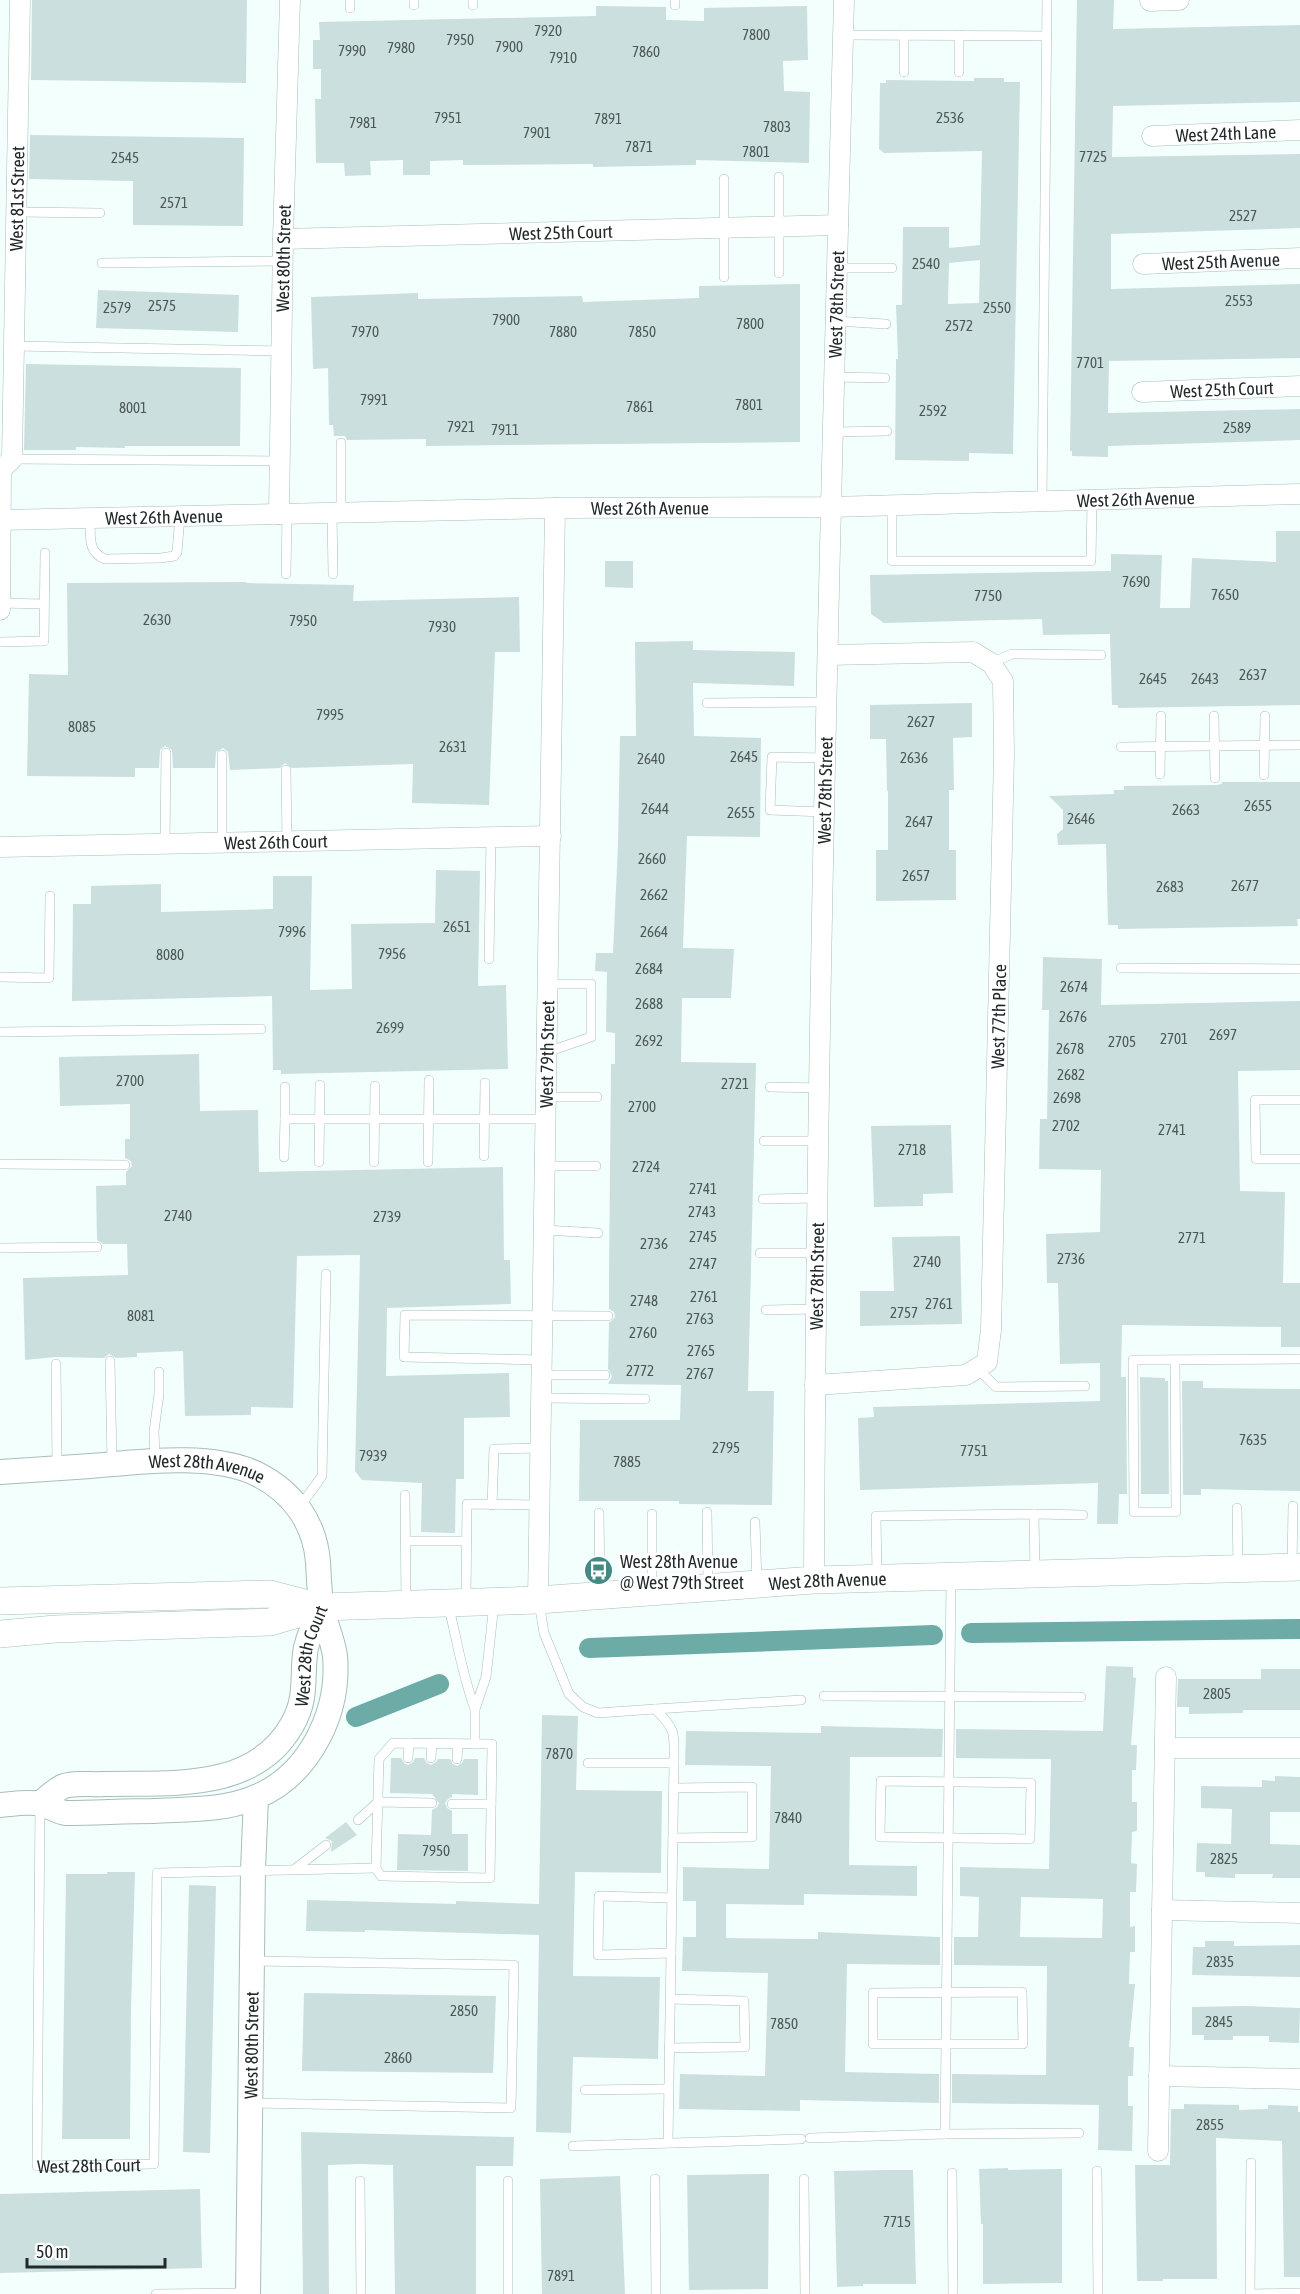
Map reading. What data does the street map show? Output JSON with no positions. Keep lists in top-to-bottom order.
{
  "streets": {
    "main road": ["West 28th Avenue"],
    "street": [
      "West 24th Lane",
      "West 81st Street",
      "West 25th Court",
      "West 80th Street",
      "West 25th Avenue",
      "West 78th Street",
      "West 26th Avenue",
      "West 26th Court",
      "West 77th Place",
      "West 79th Street",
      "West 28th Court"
    ]
  },
  "crossings": [
    ["West 81st Street", "West 26th Avenue"],
    ["West 25th Court", "West 80th Street"],
    ["West 25th Court", "West 78th Street"],
    ["West 80th Street", "West 26th Avenue"],
    ["West 80th Street", "West 28th Court"],
    ["West 78th Street", "West 26th Avenue"],
    ["West 78th Street", "West 28th Avenue"],
    ["West 26th Avenue", "West 79th Street"],
    ["West 26th Court", "West 79th Street"],
    ["West 79th Street", "West 28th Avenue"],
    ["West 28th Avenue", "West 28th Court"]
  ],
  "places": {
    "bus stop": ["West 28th Avenue @ West 79th Street"]
  },
  "house_numbers": [
    "7920",
    "7800",
    "7950",
    "7900",
    "7980",
    "7990",
    "7860",
    "7910",
    "7951",
    "2536",
    "7891",
    "7981",
    "7803",
    "7901",
    "7871",
    "7801",
    "7725",
    "2545",
    "2571",
    "2527",
    "2540",
    "2553",
    "2575",
    "2579",
    "2550",
    "7900",
    "7800",
    "2572",
    "7970",
    "7880",
    "7850",
    "7701",
    "7991",
    "7801",
    "7861",
    "8001",
    "2592",
    "7921",
    "2589",
    "7911",
    "7690",
    "7650",
    "7750",
    "2630",
    "7950",
    "7930",
    "2637",
    "2645",
    "2643",
    "7995",
    "2627",
    "8085",
    "2631",
    "2645",
    "2636",
    "2640",
    "2655",
    "2644",
    "2663",
    "2655",
    "2646",
    "2647",
    "2660",
    "2657",
    "2677",
    "2683",
    "2662",
    "2651",
    "7996",
    "2664",
    "7956",
    "8080",
    "2684",
    "2674",
    "2688",
    "2676",
    "2699",
    "2697",
    "2701",
    "2692",
    "2705",
    "2678",
    "2682",
    "2700",
    "2721",
    "2698",
    "2700",
    "2702",
    "2741",
    "2718",
    "2724",
    "2741",
    "2743",
    "2740",
    "2739",
    "2745",
    "2771",
    "2736",
    "2736",
    "2740",
    "2747",
    "2761",
    "2748",
    "2761",
    "2757",
    "8081",
    "2763",
    "2760",
    "2765",
    "2772",
    "2767",
    "7635",
    "2795",
    "7751",
    "7939",
    "7885",
    "2805",
    "7870",
    "7840",
    "7950",
    "2825",
    "2835",
    "2850",
    "2845",
    "7850",
    "2860",
    "2855",
    "7715",
    "7891"
  ],
  "scale_bar": "50 m"
}
